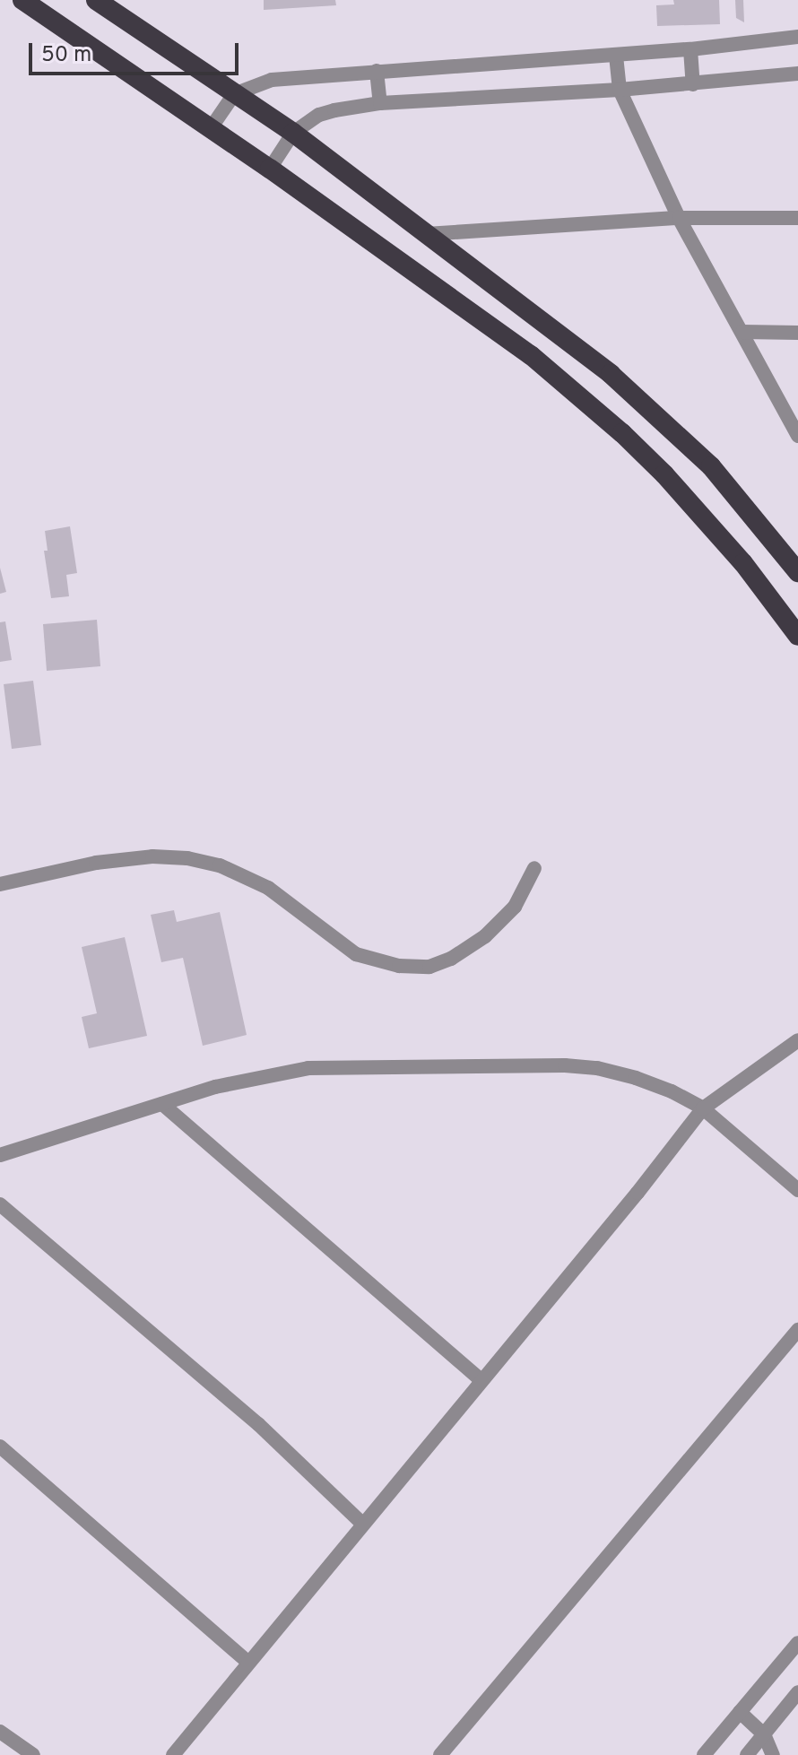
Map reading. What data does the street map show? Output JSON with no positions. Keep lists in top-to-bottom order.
{
  "scale_bar": "50 m"
}
